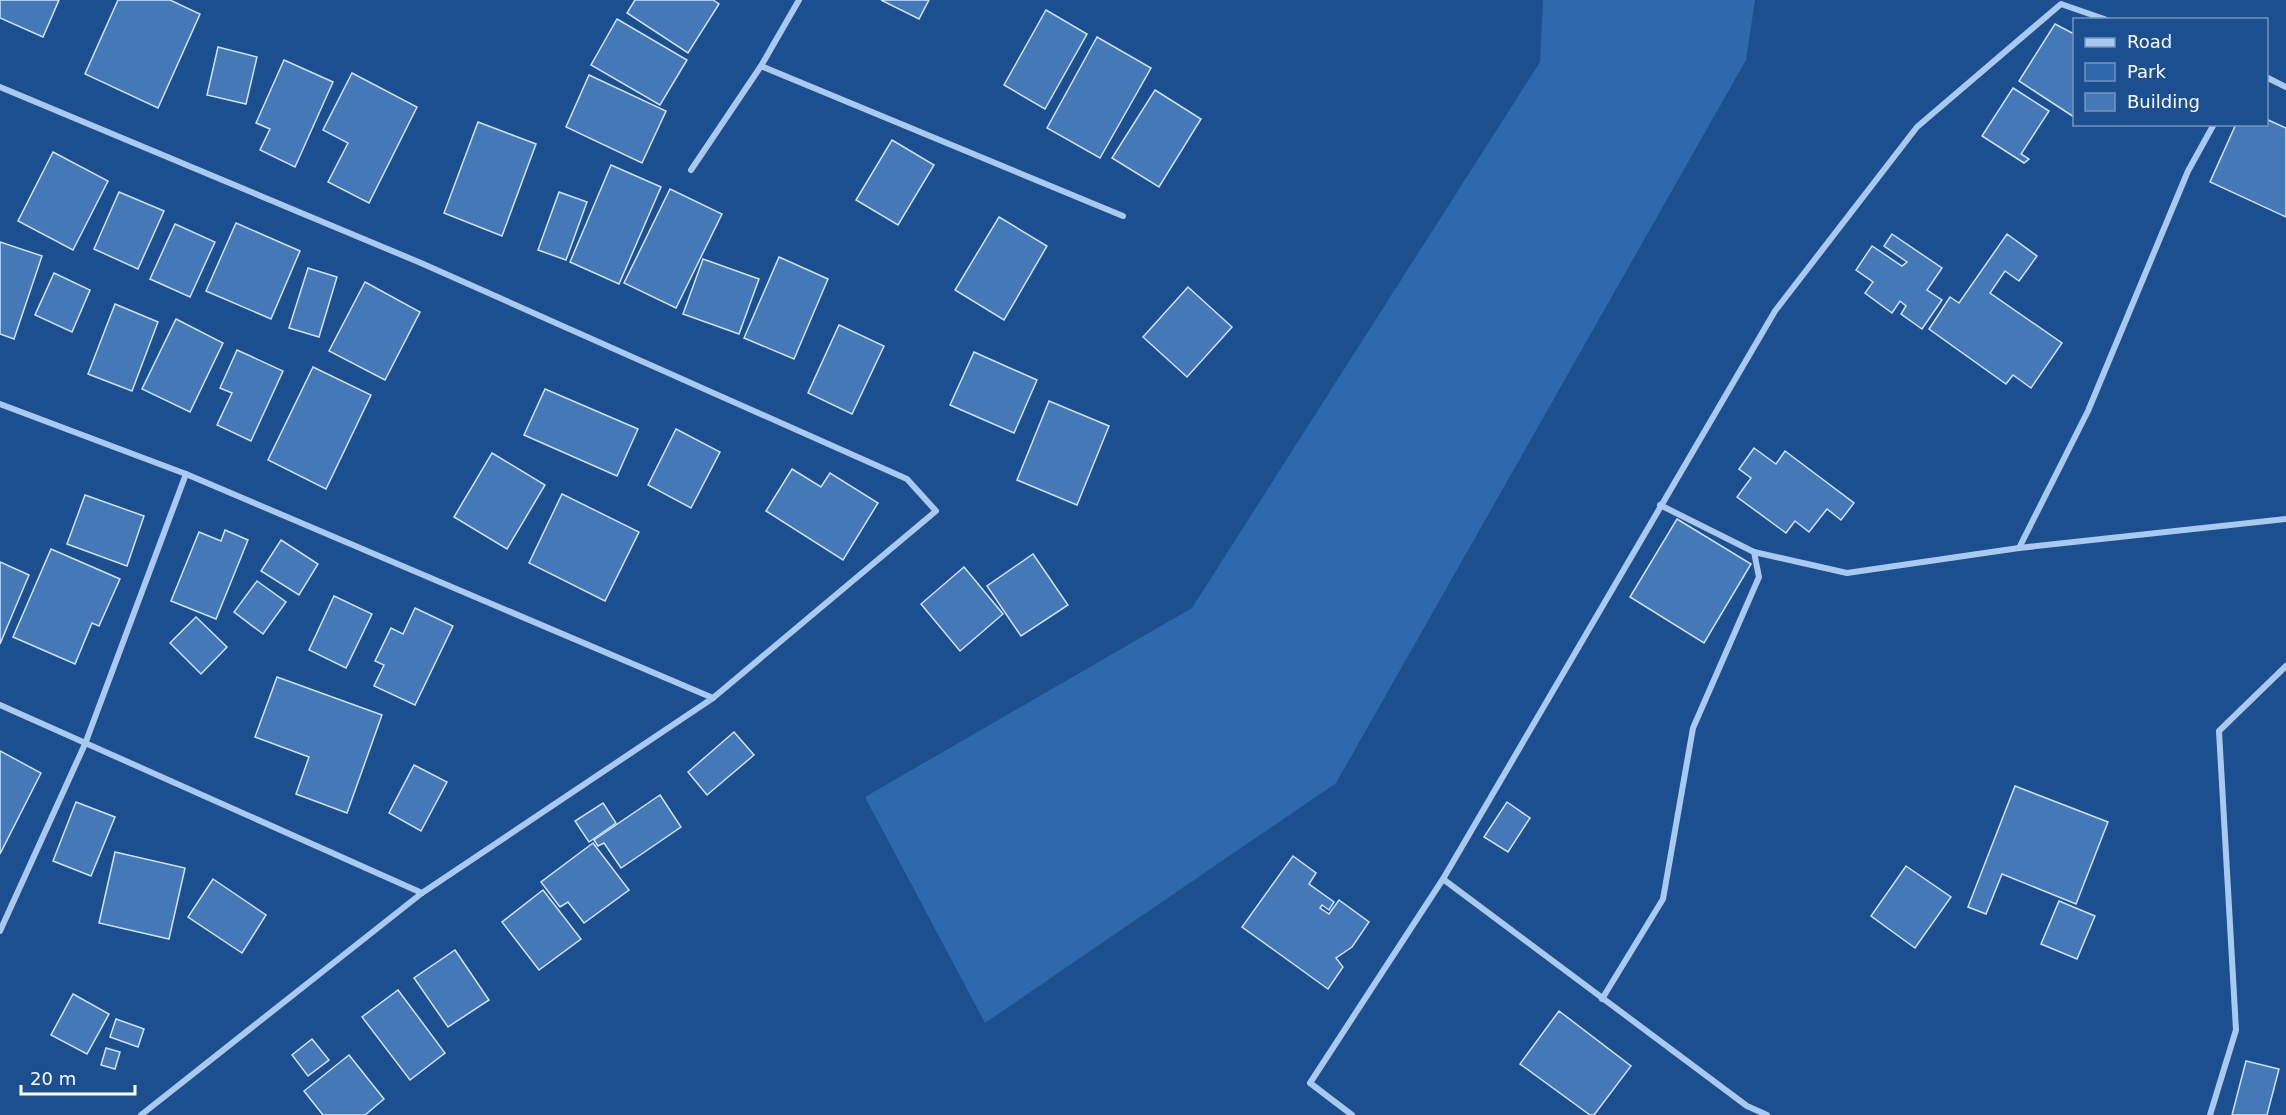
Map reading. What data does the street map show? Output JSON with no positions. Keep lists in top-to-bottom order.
{
  "legend": ["Road", "Park", "Building"],
  "scale_bar": "20 m"
}
